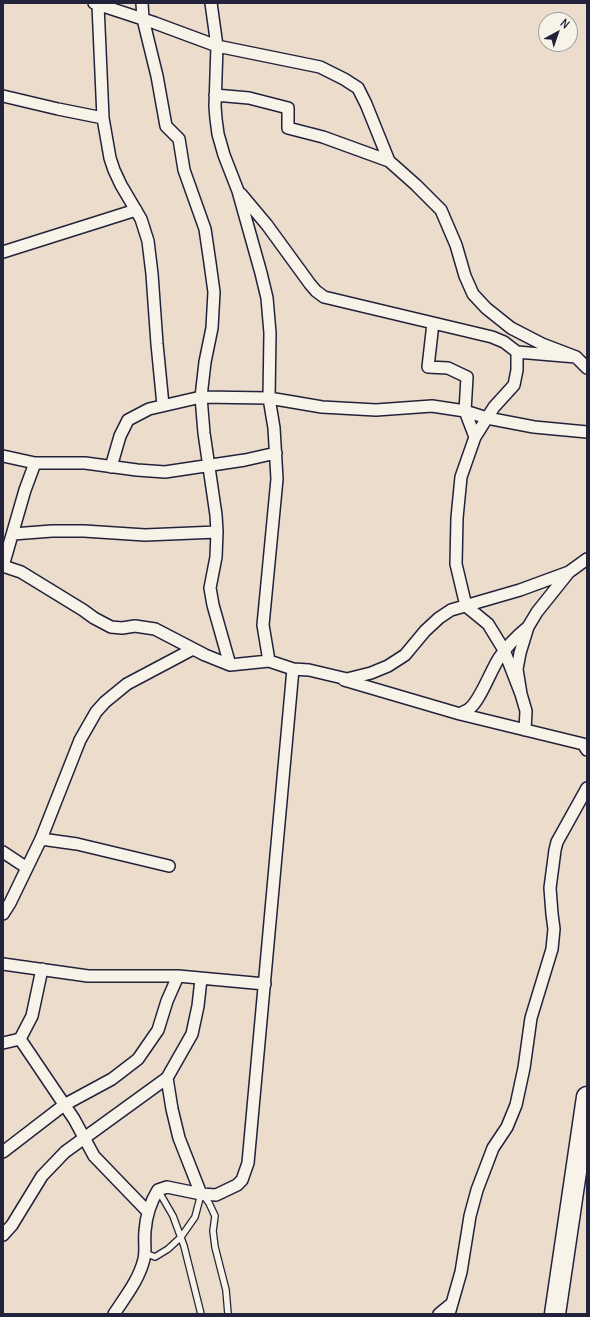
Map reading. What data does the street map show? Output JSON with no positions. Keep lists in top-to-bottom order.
{
  "north": "top right"
}
